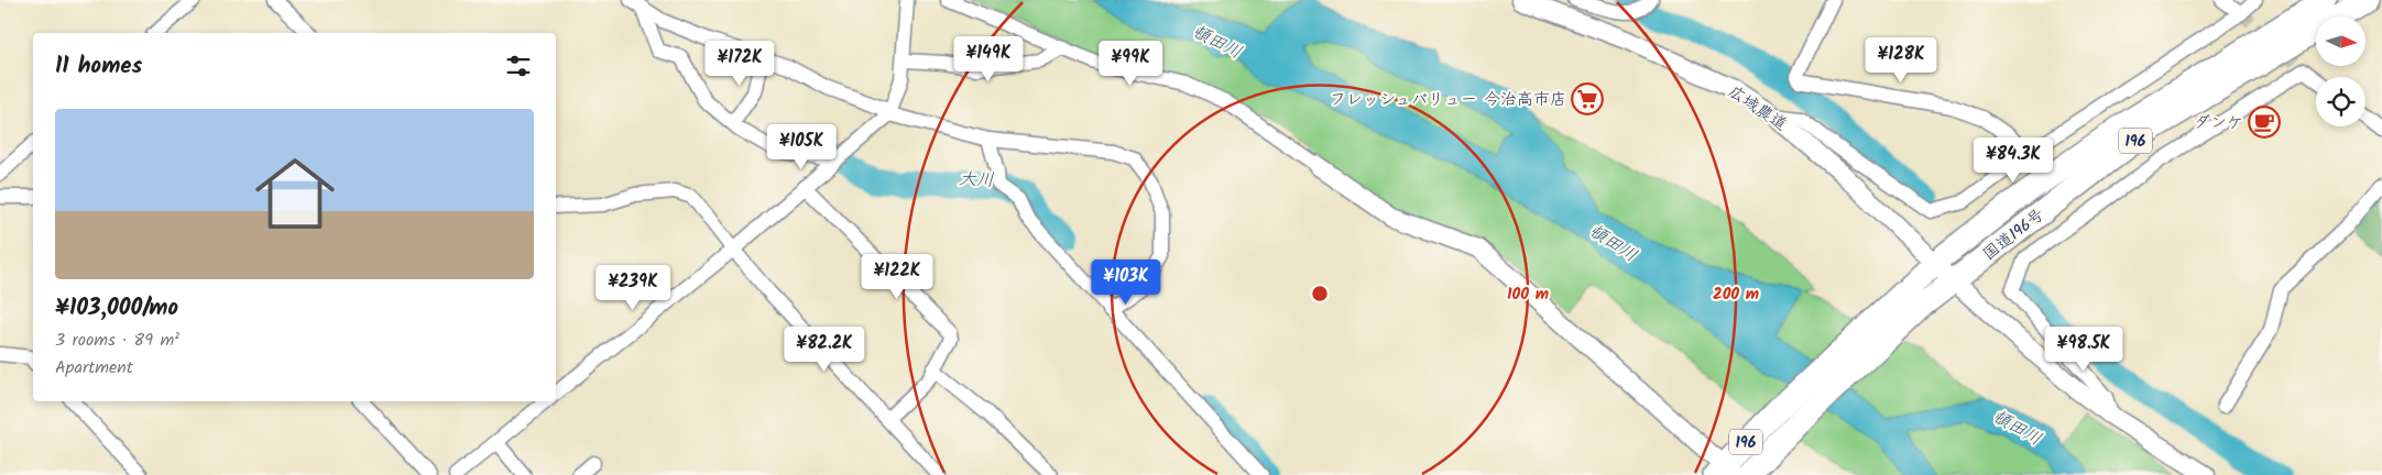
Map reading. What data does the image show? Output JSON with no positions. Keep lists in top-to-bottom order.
{
  "streets": {
    "highway": ["196", "国道196号"],
    "street": ["広域農道"]
  },
  "crossings": [
    ["広域農道", "国道196号"]
  ],
  "water": ["頓田川", "大川"],
  "places": {
    "supermarket": ["フレッシュバリュー 今治高市店"],
    "cafe": ["ダンケ"]
  },
  "north": "right",
  "page": {
    "heading": "11 homes",
    "price": [
      "¥149K",
      "¥128K",
      "¥172K",
      "¥99K",
      "¥105K",
      "¥84.3K",
      "¥122K",
      "¥103K",
      "¥239K",
      "¥82.2K",
      "¥98.5K"
    ],
    "list": [
      {
        "name": "¥103,000/mo",
        "note": "3 rooms · 89 m² · Apartment"
      }
    ]
  },
  "rings": ["100 m", "200 m"]
}
